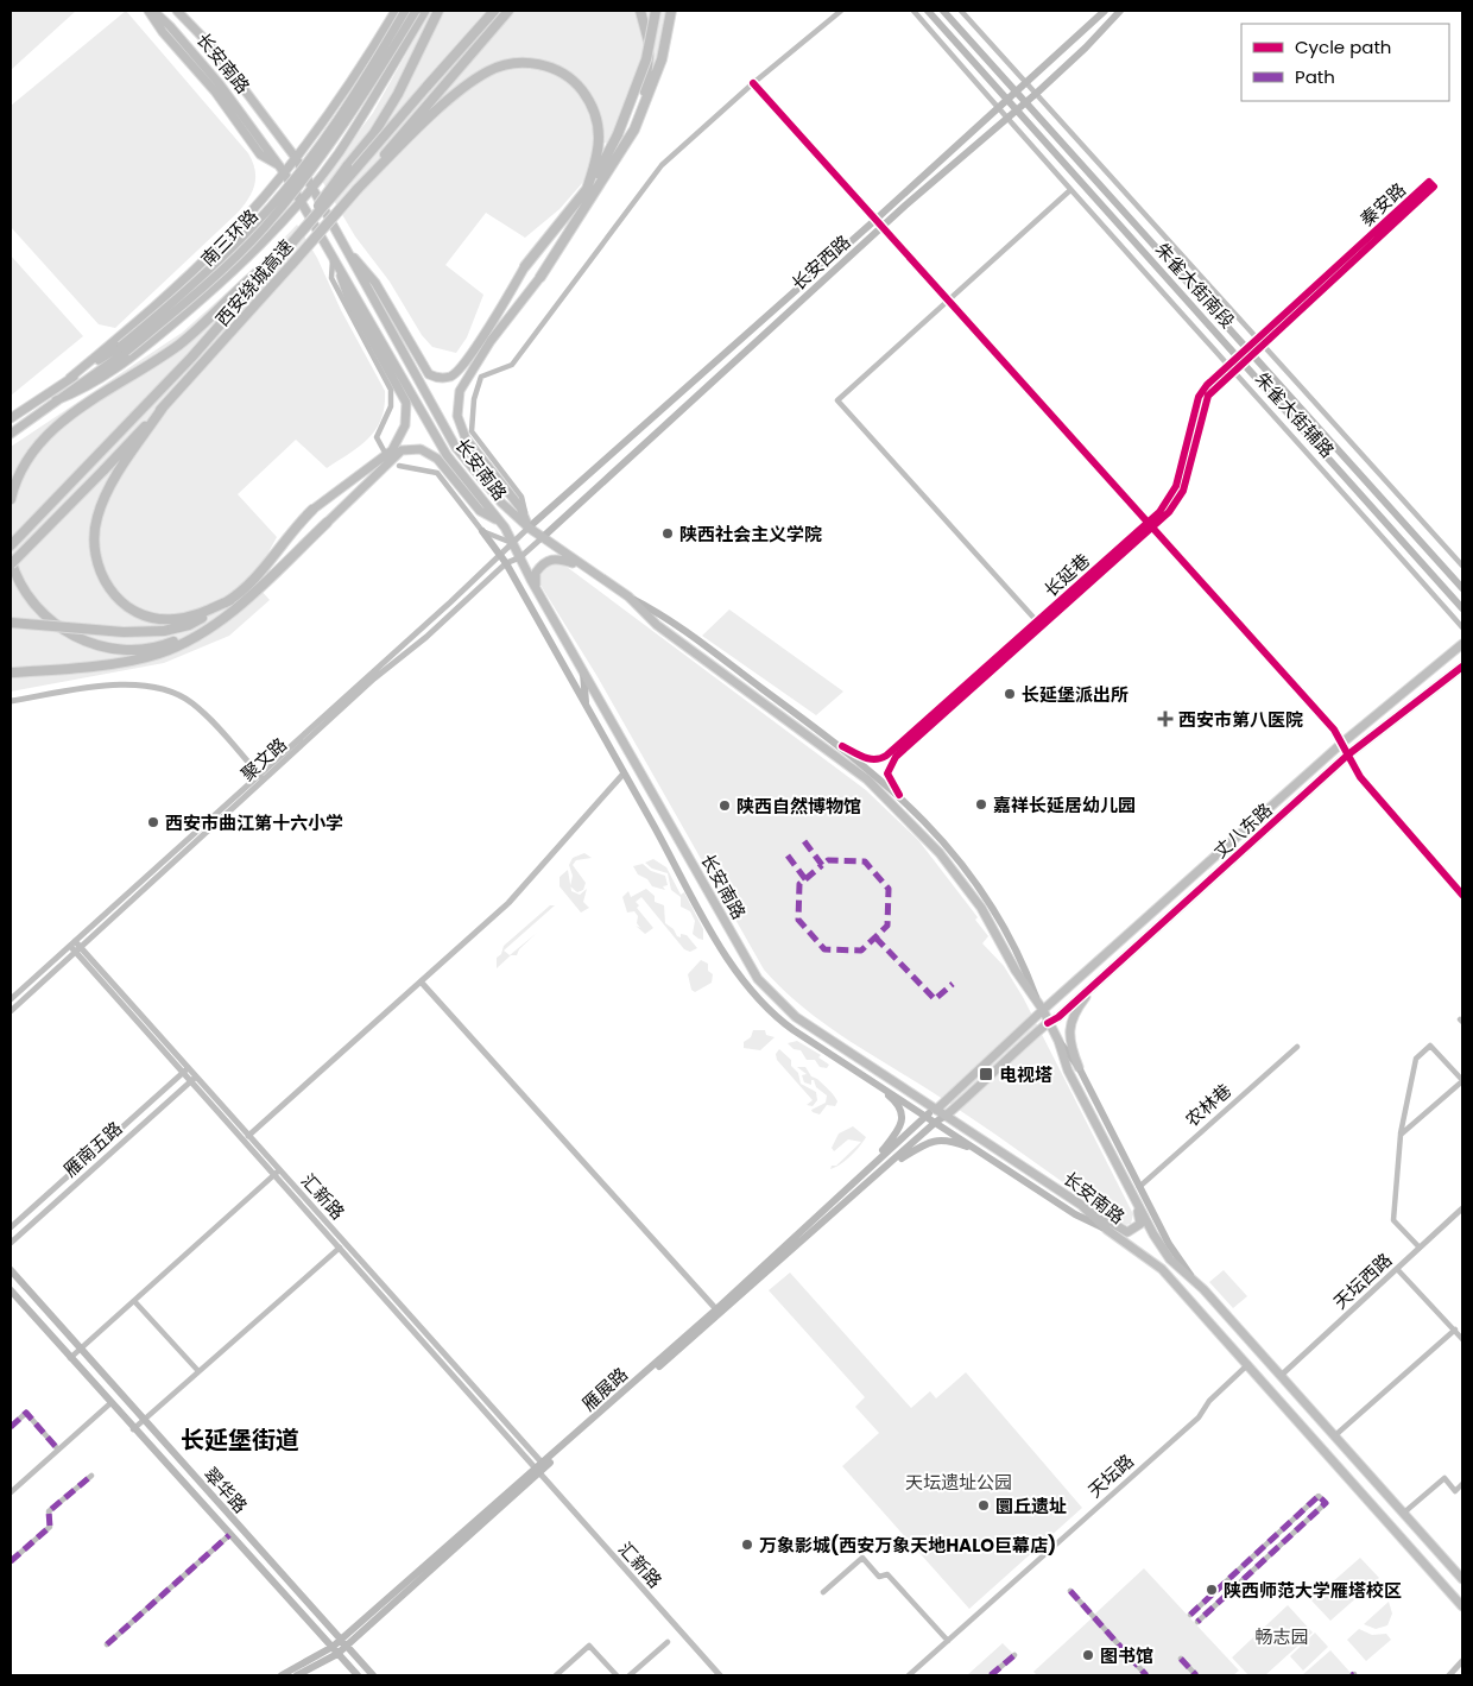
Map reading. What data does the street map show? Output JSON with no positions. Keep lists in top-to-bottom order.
{
  "streets": {
    "highway": ["西安绕城高速"],
    "main road": [
      "长安南路",
      "南三环路",
      "长安西路",
      "朱雀大街南段",
      "丈八东路",
      "雁展路",
      "翠华路"
    ],
    "street": [
      "秦安路",
      "朱雀大街辅路",
      "长延巷",
      "聚文路",
      "农林巷",
      "雁南五路",
      "汇新路",
      "天坛西路",
      "天坛路"
    ]
  },
  "crossings": [
    ["长安南路", "长安西路"],
    ["长安南路", "聚文路"],
    ["长安南路", "丈八东路"],
    ["长安南路", "天坛西路"],
    ["长安南路", "雁展路"],
    ["长安南路", "天坛路"],
    ["秦安路", "朱雀大街南段"],
    ["秦安路", "朱雀大街辅路"],
    ["秦安路", "长延巷"],
    ["长安西路", "朱雀大街南段"],
    ["长安西路", "朱雀大街辅路"],
    ["长安西路", "聚文路"],
    ["朱雀大街南段", "长延巷"],
    ["朱雀大街辅路", "长延巷"],
    ["聚文路", "汇新路"],
    ["丈八东路", "雁展路"],
    ["雁南五路", "汇新路"],
    ["汇新路", "雁展路"],
    ["雁展路", "翠华路"]
  ],
  "districts": ["长延堡街道"],
  "parks": ["天坛遗址公园", "畅志园"],
  "places": {
    "other": [
      "陕西社会主义学院",
      "长延堡派出所",
      "嘉祥长延居幼儿园",
      "陕西自然博物馆",
      "西安市曲江第十六小学",
      "圜丘遗址",
      "万象影城(西安万象天地HALO巨幕店)",
      "陕西师范大学雁塔校区",
      "图书馆"
    ],
    "health": ["西安市第八医院"],
    "transit": ["电视塔"]
  },
  "legend": ["Cycle path", "Path"]
}
